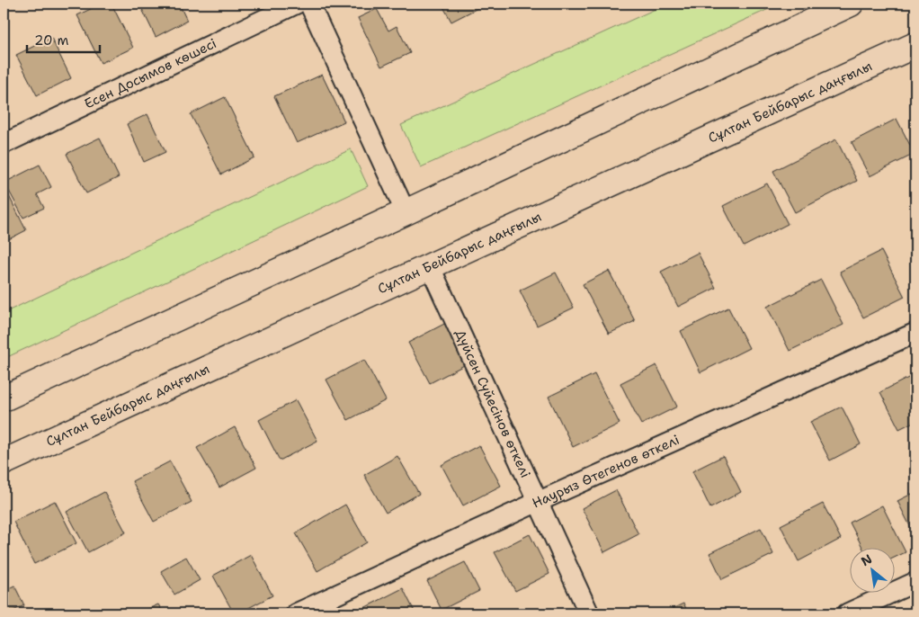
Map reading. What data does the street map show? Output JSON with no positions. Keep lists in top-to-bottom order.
{
  "streets": {
    "main road": ["Сұлтан Бейбарыс даңғылы"],
    "street": ["Есен Досымов көшесі", "Дүйсен Сүйесінов өткелі", "Наурыз Өтегенов өткелі"]
  },
  "crossings": [
    ["Сұлтан Бейбарыс даңғылы", "Дүйсен Сүйесінов өткелі"],
    ["Дүйсен Сүйесінов өткелі", "Наурыз Өтегенов өткелі"]
  ],
  "scale_bar": "20 m",
  "north": "top left"
}
